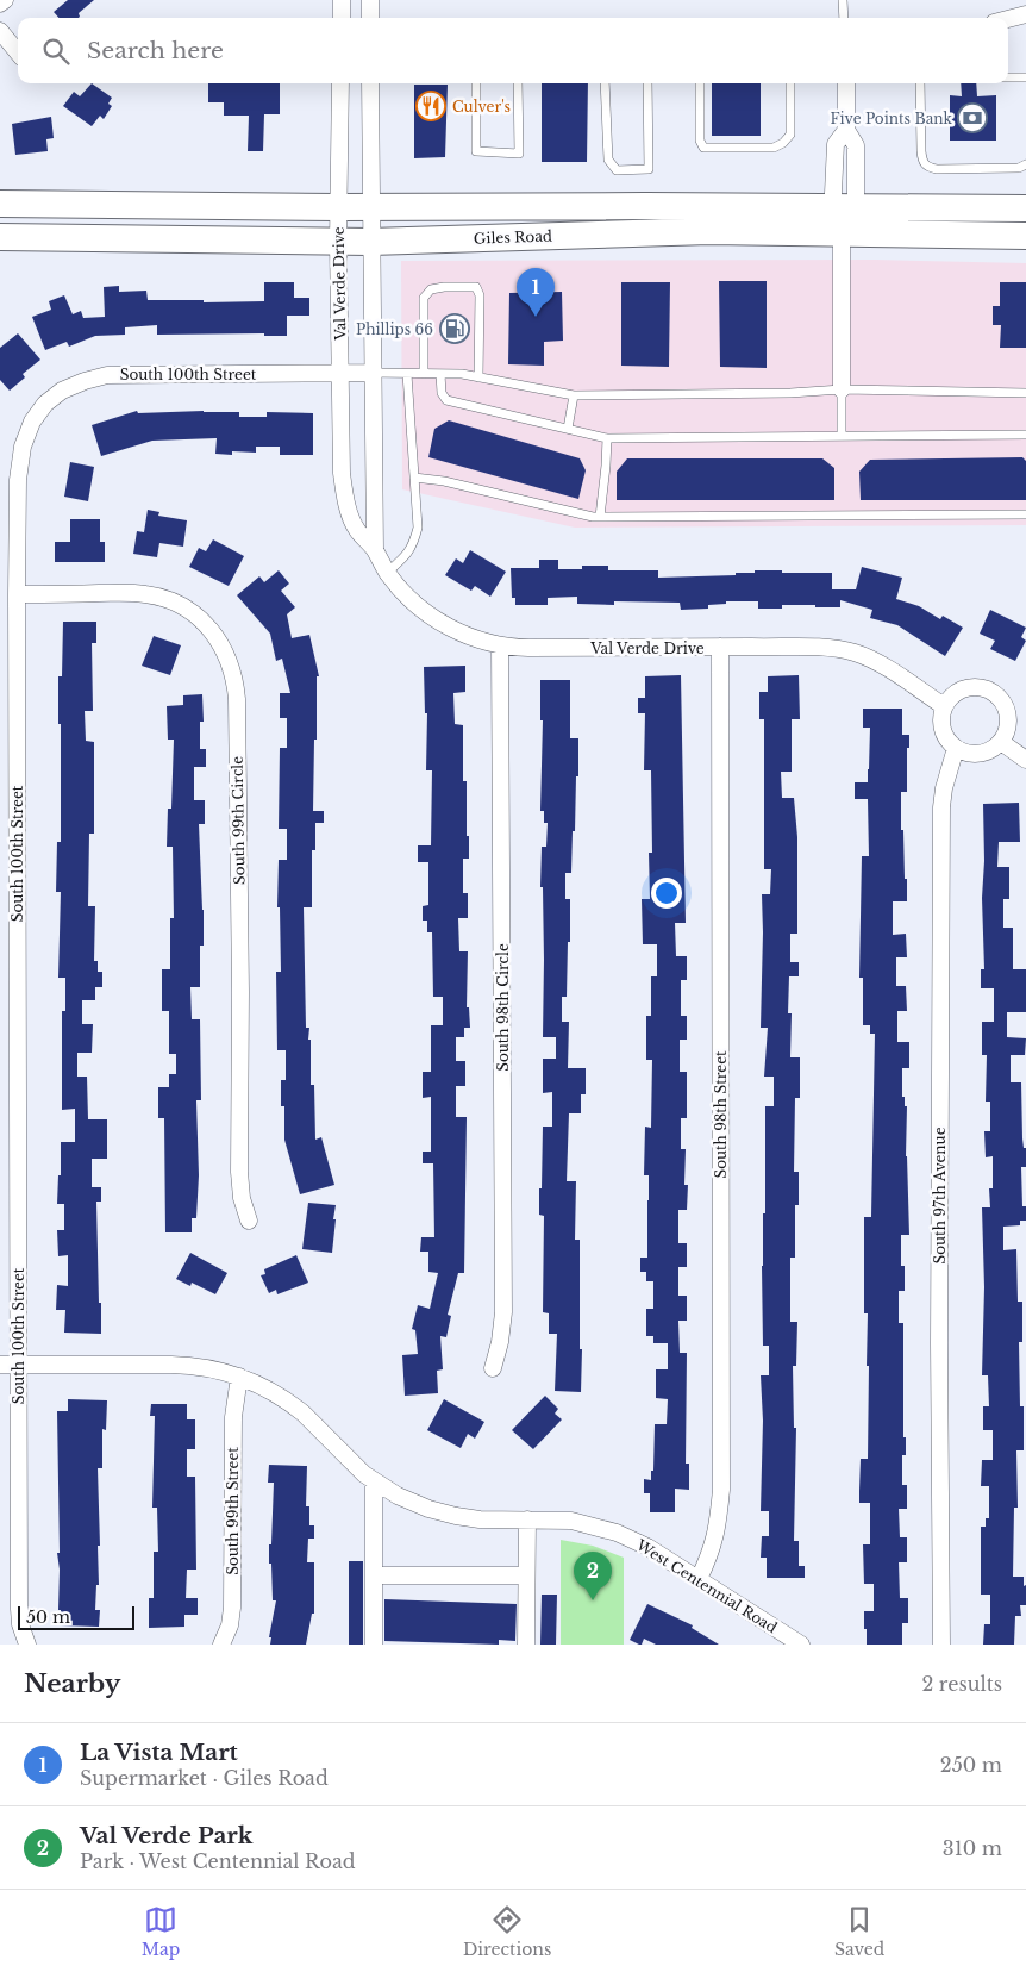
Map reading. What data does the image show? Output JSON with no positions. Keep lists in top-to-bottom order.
{
  "streets": {
    "main road": ["Giles Road"],
    "street": [
      "Val Verde Drive",
      "South 100th Street",
      "South 99th Circle",
      "South 98th Circle",
      "South 98th Street",
      "South 97th Avenue",
      "South 99th Street",
      "West Centennial Road"
    ]
  },
  "crossings": [
    ["Giles Road", "Val Verde Drive"],
    ["Val Verde Drive", "South 100th Street"],
    ["Val Verde Drive", "South 98th Circle"],
    ["Val Verde Drive", "South 98th Street"],
    ["Val Verde Drive", "South 97th Avenue"],
    ["South 100th Street", "South 99th Circle"],
    ["South 100th Street", "West Centennial Road"],
    ["South 98th Street", "West Centennial Road"],
    ["South 99th Street", "West Centennial Road"]
  ],
  "places": {
    "restaurant": ["Culver's"],
    "bank": ["Five Points Bank"],
    "fuel station": ["Phillips 66"]
  },
  "scale_bar": "50 m",
  "page": {
    "search": "Search here",
    "pins": ["1", "2"],
    "scale": "50 m",
    "heading": ["Nearby", "2 results"],
    "list": [
      {
        "mark": "1",
        "name": "La Vista Mart",
        "note": "Supermarket · Giles Road",
        "value": "250 m"
      },
      {
        "mark": "2",
        "name": "Val Verde Park",
        "note": "Park · West Centennial Road",
        "value": "310 m"
      }
    ],
    "nav": ["Map", "Directions", "Saved"]
  }
}
